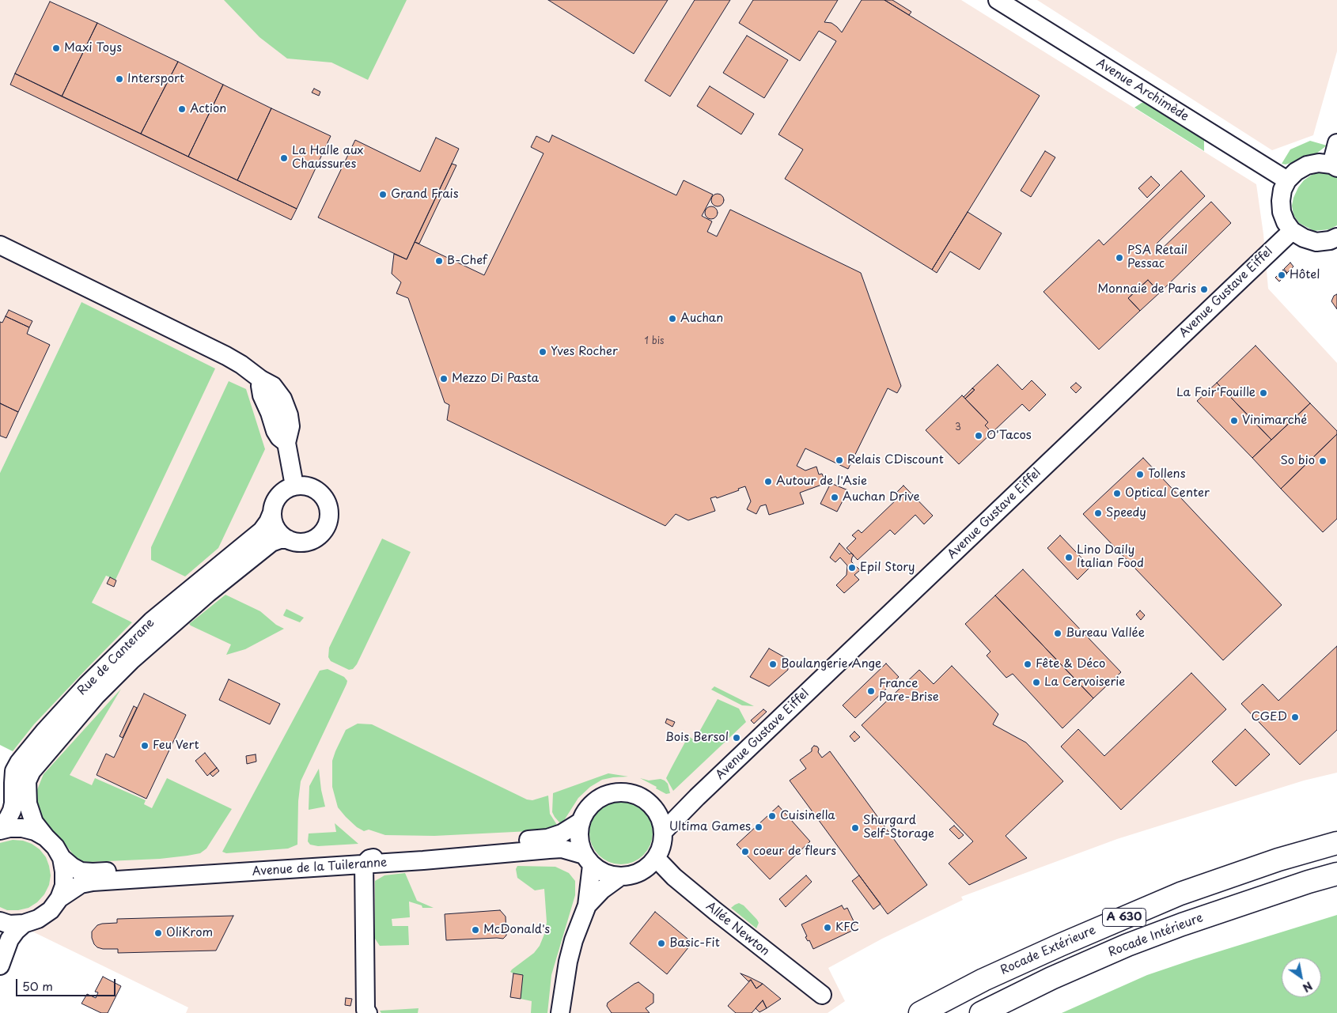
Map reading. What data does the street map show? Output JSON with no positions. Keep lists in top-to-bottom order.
{
  "streets": {
    "highway": ["A 630", "Rocade Intérieure", "Rocade Extérieure"],
    "street": [
      "Avenue Archimède",
      "Avenue Gustave Eiffel",
      "Rue de Canterane",
      "Avenue de la Tuileranne",
      "Allée Newton"
    ]
  },
  "crossings": [
    ["Avenue Gustave Eiffel", "Avenue de la Tuileranne"],
    ["Avenue Gustave Eiffel", "Allée Newton"],
    ["Avenue de la Tuileranne", "Allée Newton"]
  ],
  "places": [
    "Maxi Toys",
    "Intersport",
    "Action",
    "La Halle aux Chaussures",
    "Grand Frais",
    "PSA Retail Pessac",
    "B-Chef",
    "Hôtel",
    "Monnaie de Paris",
    "Auchan",
    "Yves Rocher",
    "Mezzo Di Pasta",
    "La Foir'Fouille",
    "Vinimarché",
    "O'Tacos",
    "Relais CDiscount",
    "So bio",
    "Tollens",
    "Autour de l'Asie",
    "Optical Center",
    "Auchan Drive",
    "Speedy",
    "Lino Daily Italian Food",
    "Epil Story",
    "Bureau Vallée",
    "Boulangerie Ange",
    "Fête & Déco",
    "La Cervoiserie",
    "France Pare-Brise",
    "CGED",
    "Bois Bersol",
    "Feu Vert",
    "Cuisinella",
    "Ultima Games",
    "Shurgard Self-Storage",
    "coeur de fleurs",
    "KFC",
    "McDonald's",
    "OliKrom",
    "Basic-Fit"
  ],
  "house_numbers": ["1 bis", "3"],
  "scale_bar": "50 m",
  "north": "bottom right"
}
